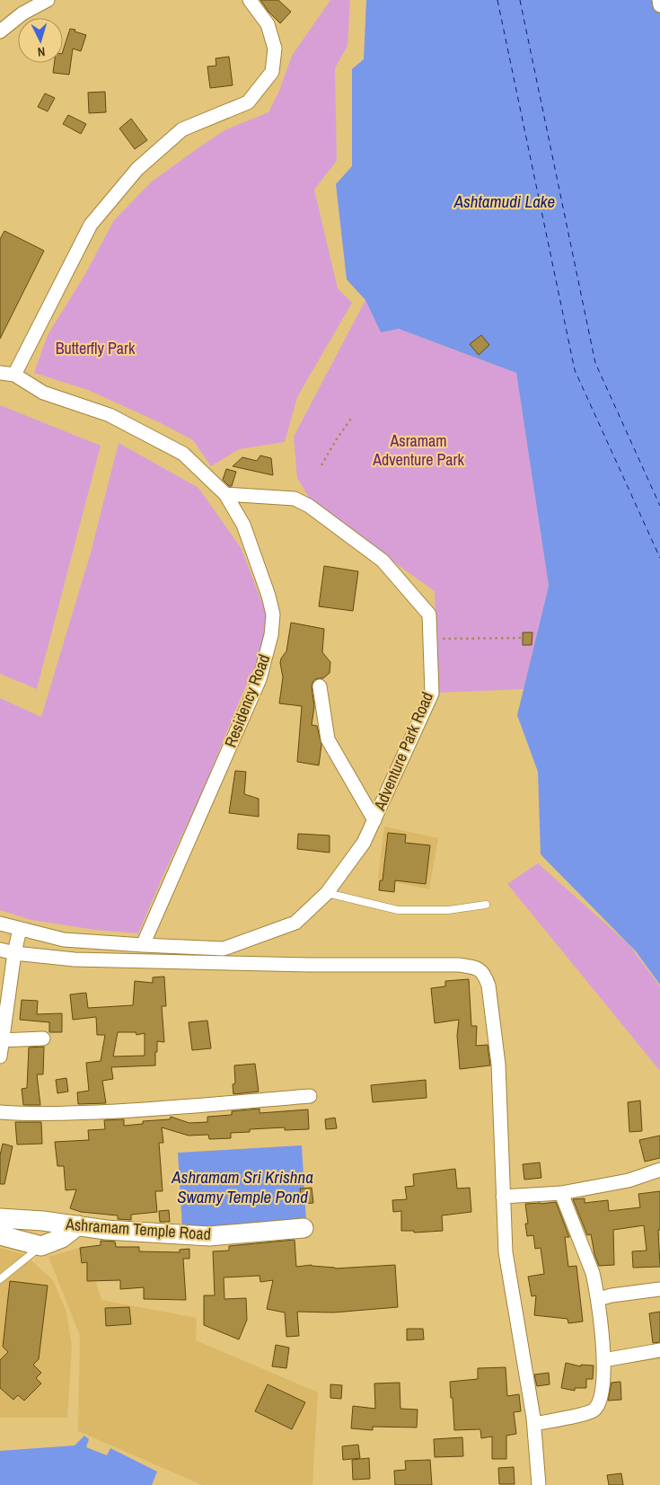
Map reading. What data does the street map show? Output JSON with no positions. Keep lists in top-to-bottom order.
{
  "streets": {
    "street": ["Residency Road", "Adventure Park Road", "Ashramam Temple Road"]
  },
  "crossings": [
    ["Residency Road", "Adventure Park Road"]
  ],
  "water": ["Ashtamudi Lake", "Ashramam Sri Krishna Swamy Temple Pond"],
  "parks": ["Butterfly Park", "Asramam Adventure Park"],
  "north": "bottom"
}
